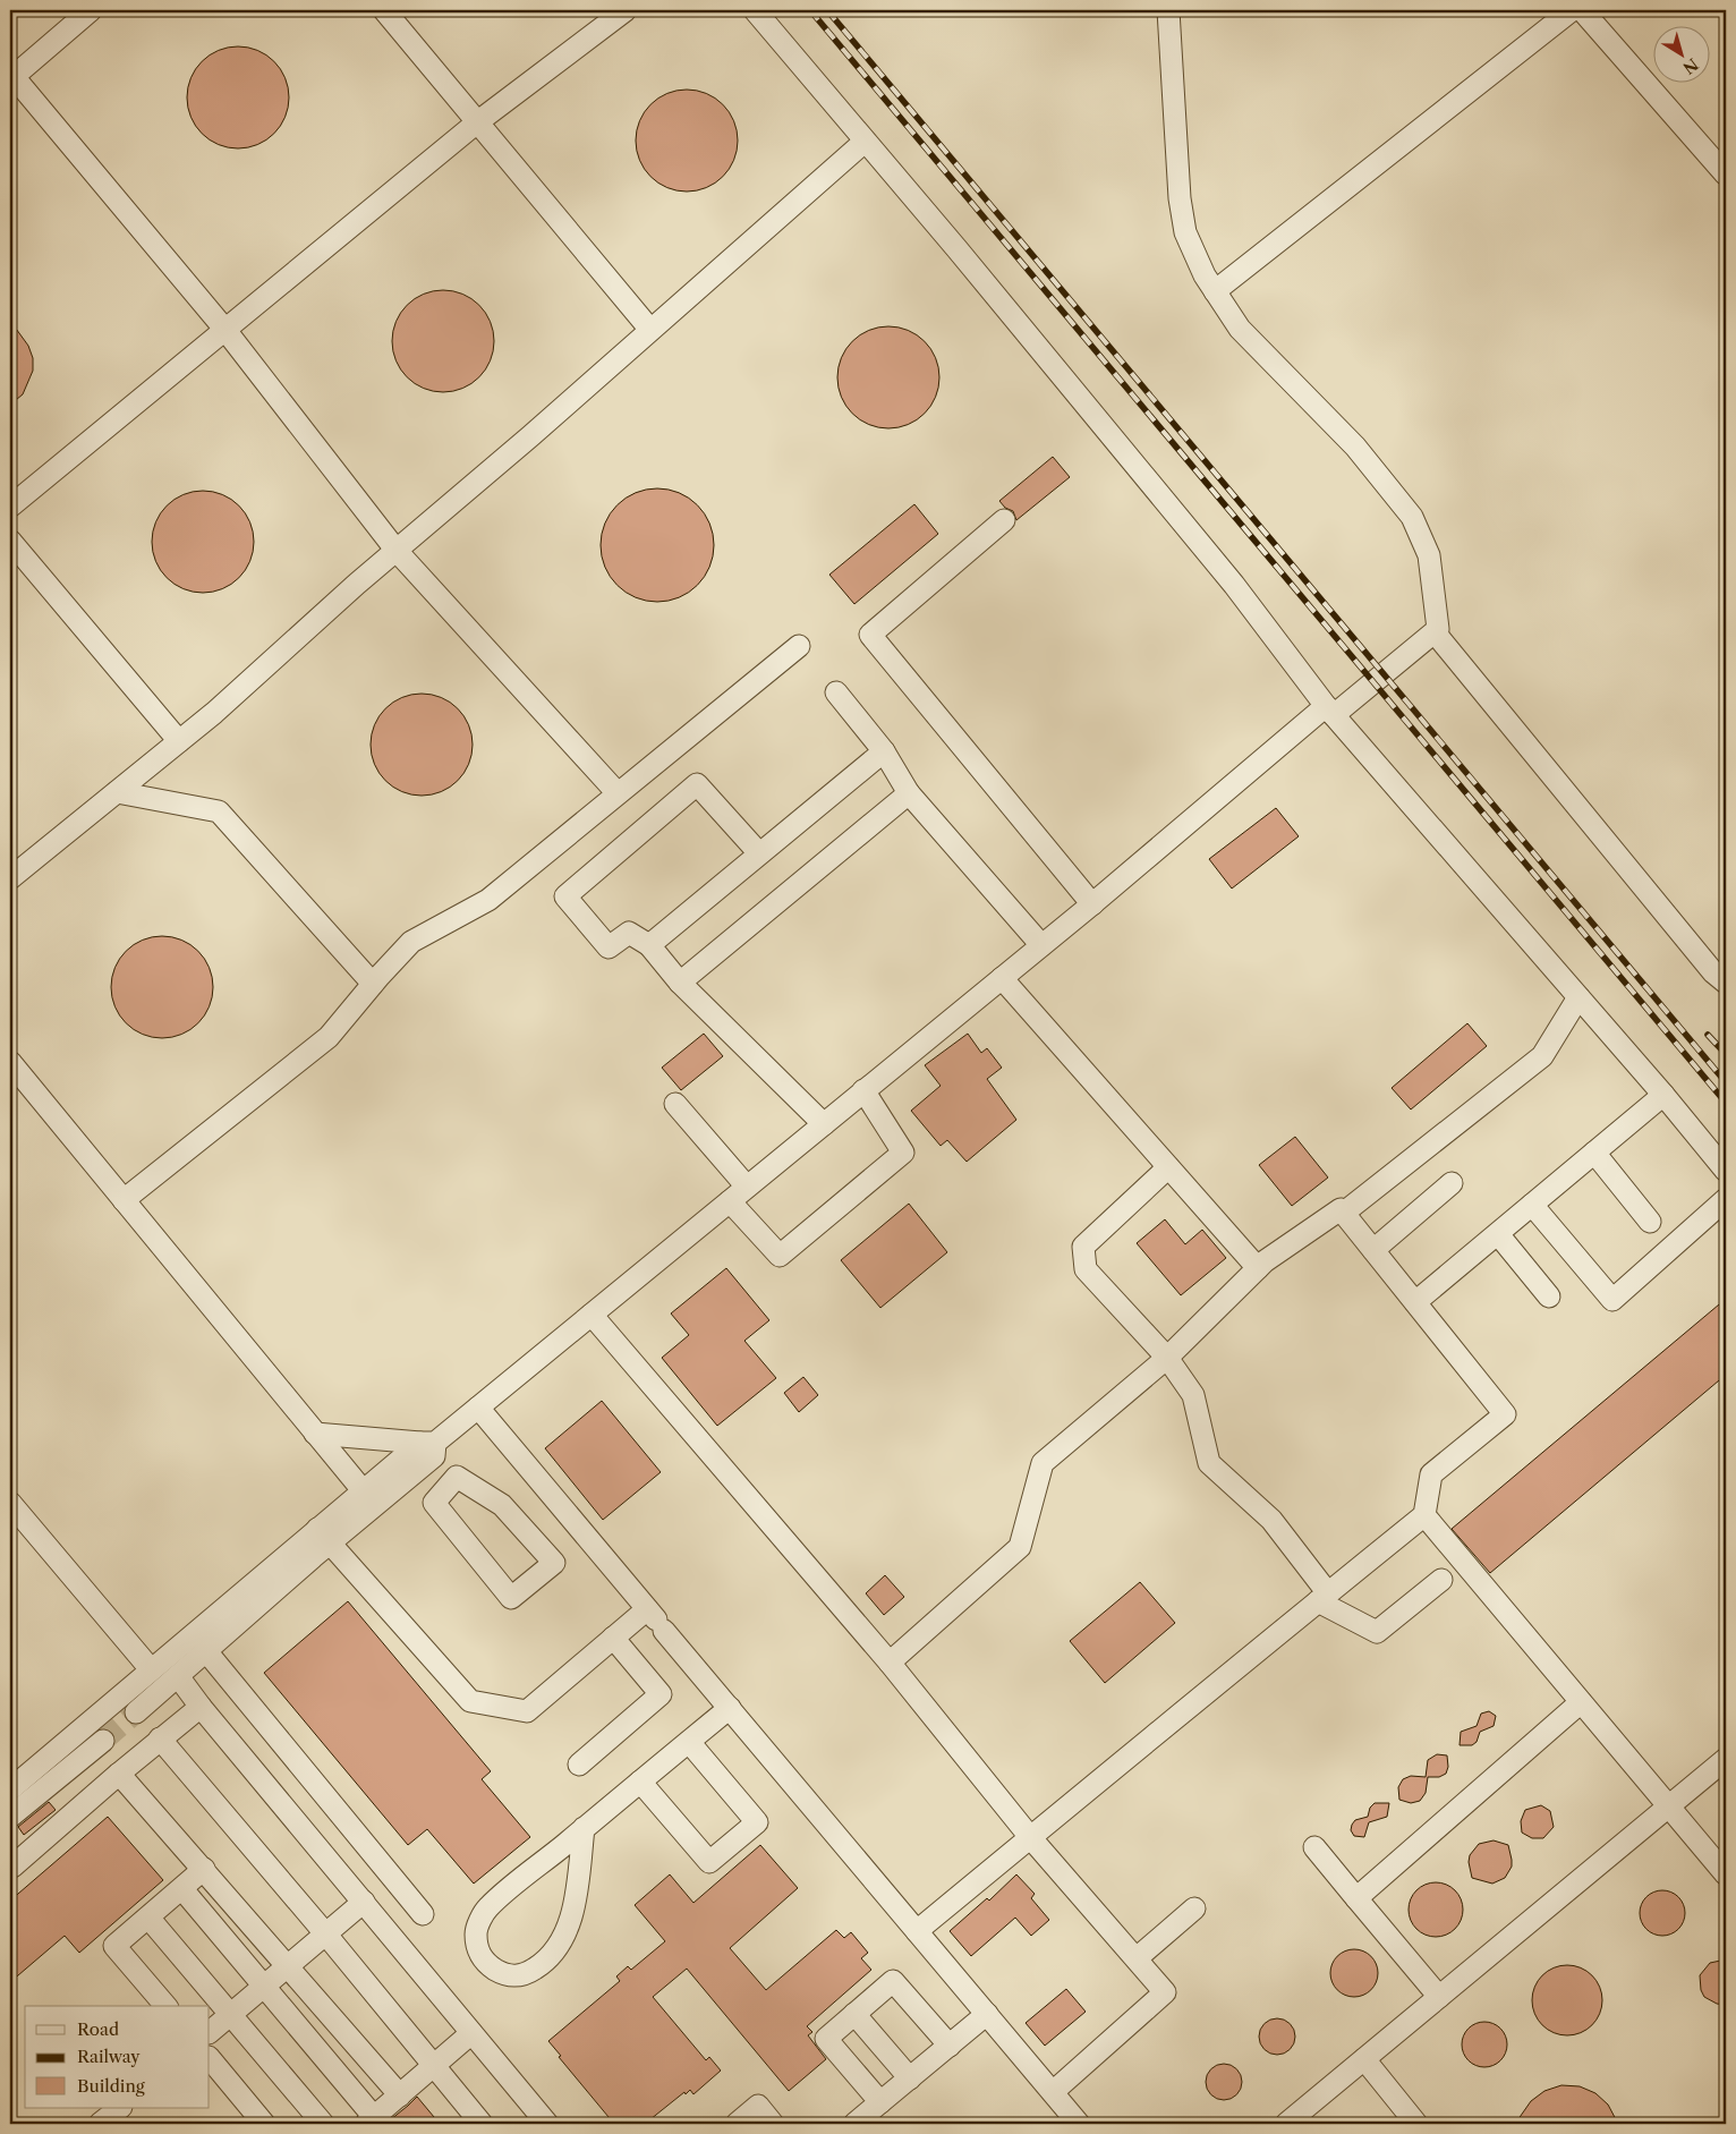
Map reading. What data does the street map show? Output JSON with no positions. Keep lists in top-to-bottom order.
{
  "legend": ["Road", "Railway", "Building"],
  "north": "bottom right"
}
